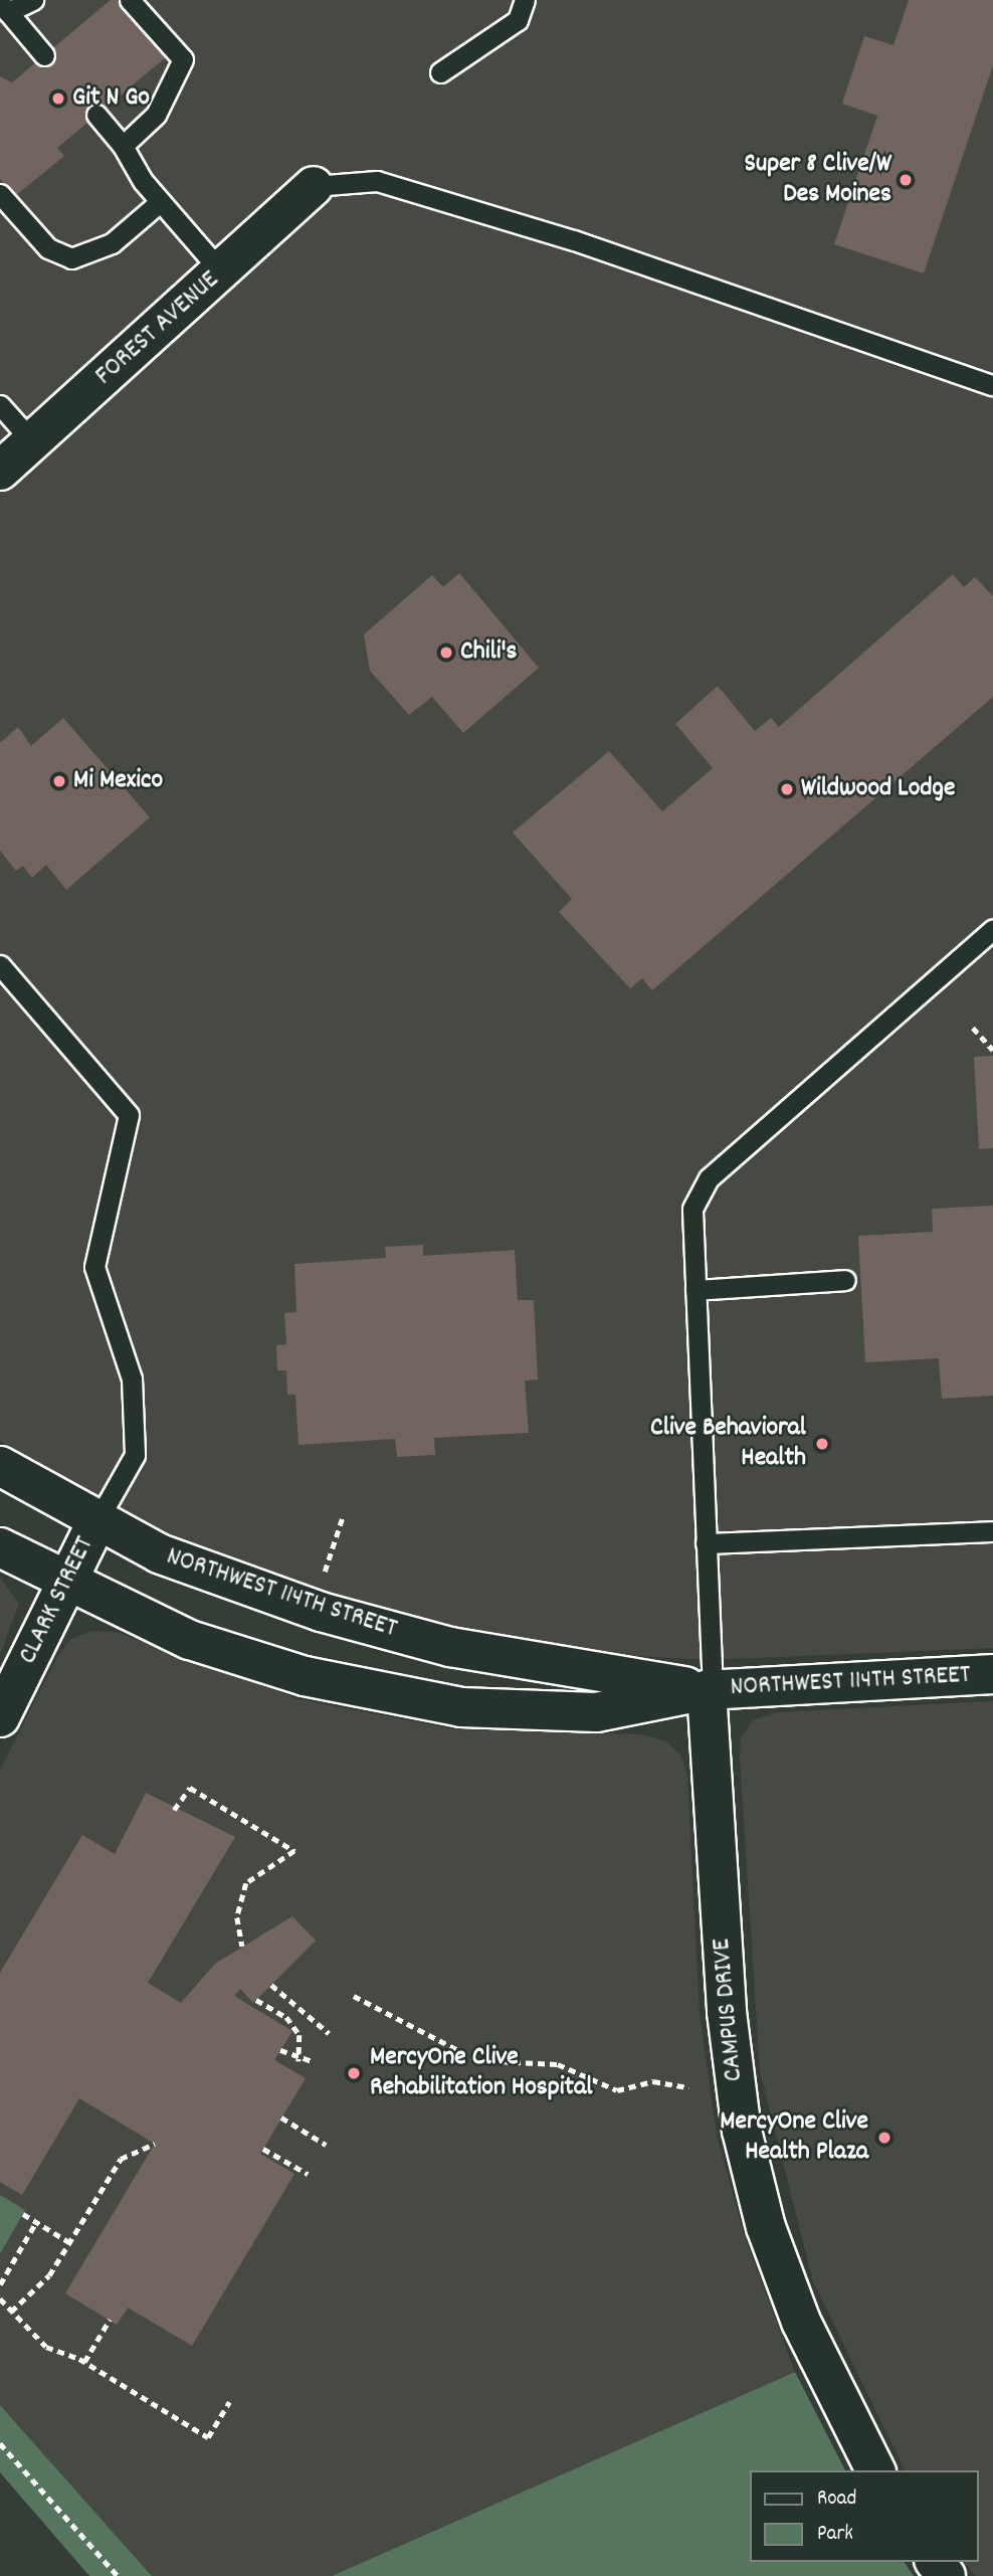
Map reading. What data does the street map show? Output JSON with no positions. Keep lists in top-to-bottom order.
{
  "streets": {
    "street": [
      "FOREST AVENUE",
      "NORTHWEST 114TH STREET",
      "CLARK STREET",
      "CAMPUS DRIVE"
    ]
  },
  "crossings": [
    ["NORTHWEST 114TH STREET", "CLARK STREET"],
    ["NORTHWEST 114TH STREET", "CAMPUS DRIVE"]
  ],
  "places": [
    "Git N Go",
    "Super 8 Clive/W Des Moines",
    "Chili's",
    "Mi Mexico",
    "Wildwood Lodge",
    "Clive Behavioral Health",
    "MercyOne Clive Rehabilitation Hospital",
    "MercyOne Clive Health Plaza"
  ],
  "legend": ["Road", "Park"]
}
